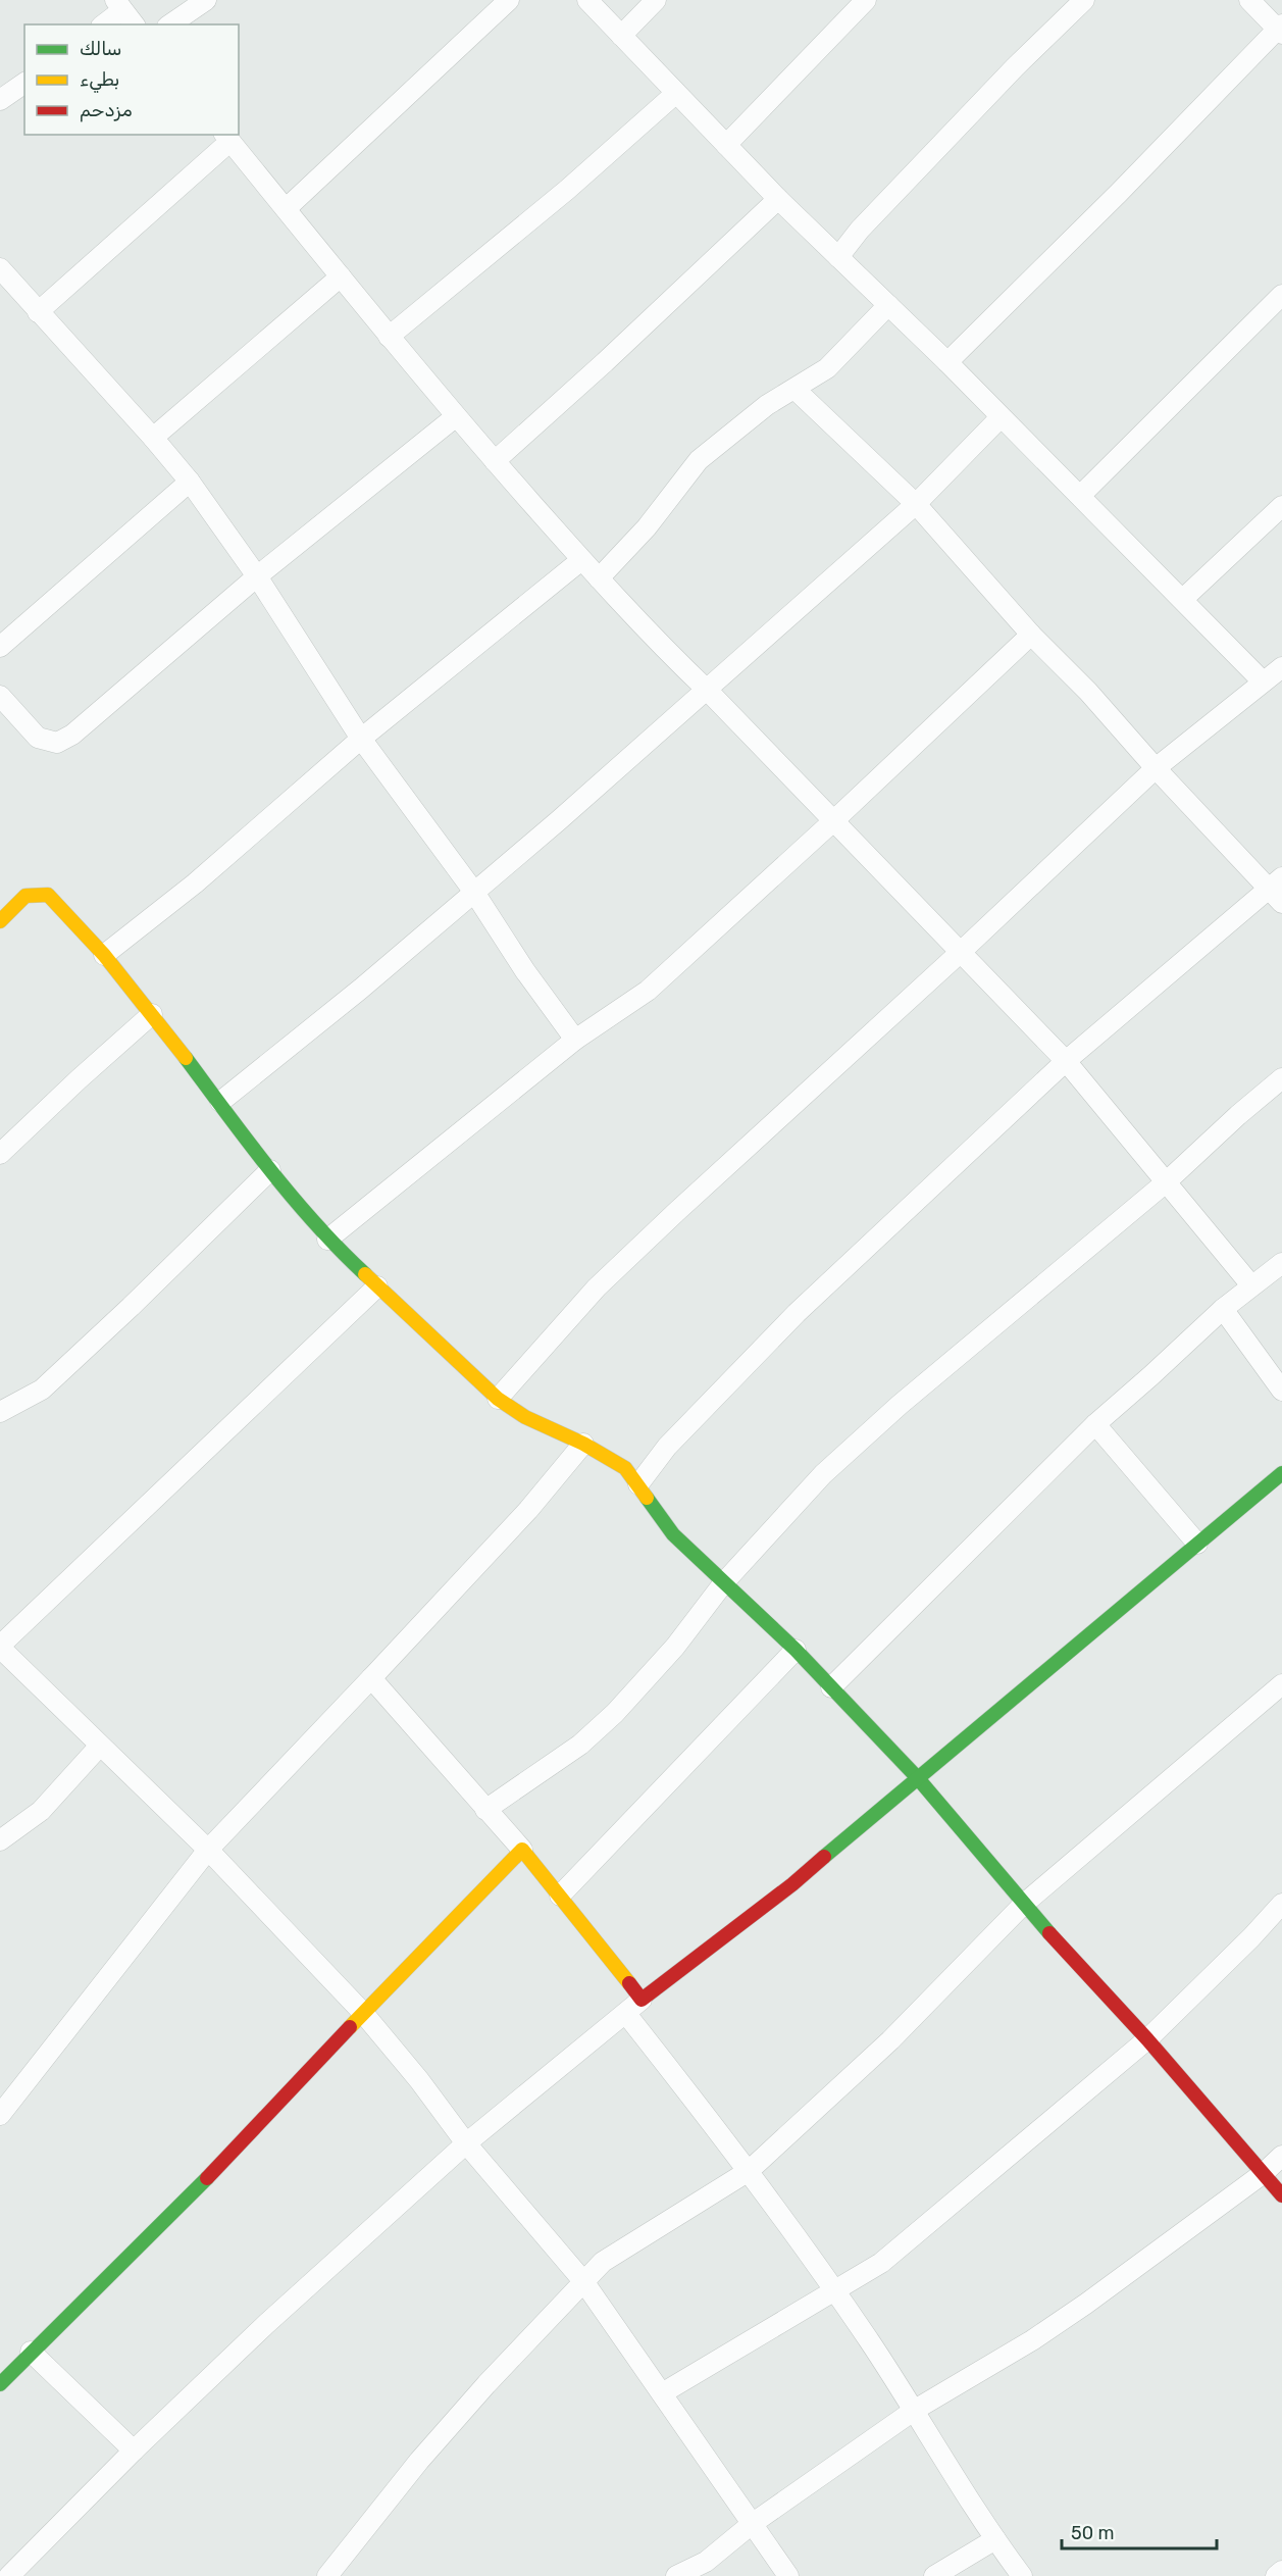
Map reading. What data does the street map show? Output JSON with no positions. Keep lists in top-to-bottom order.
{
  "legend": ["سالك", "بطيء", "مزدحم"],
  "scale_bar": "50 m"
}
